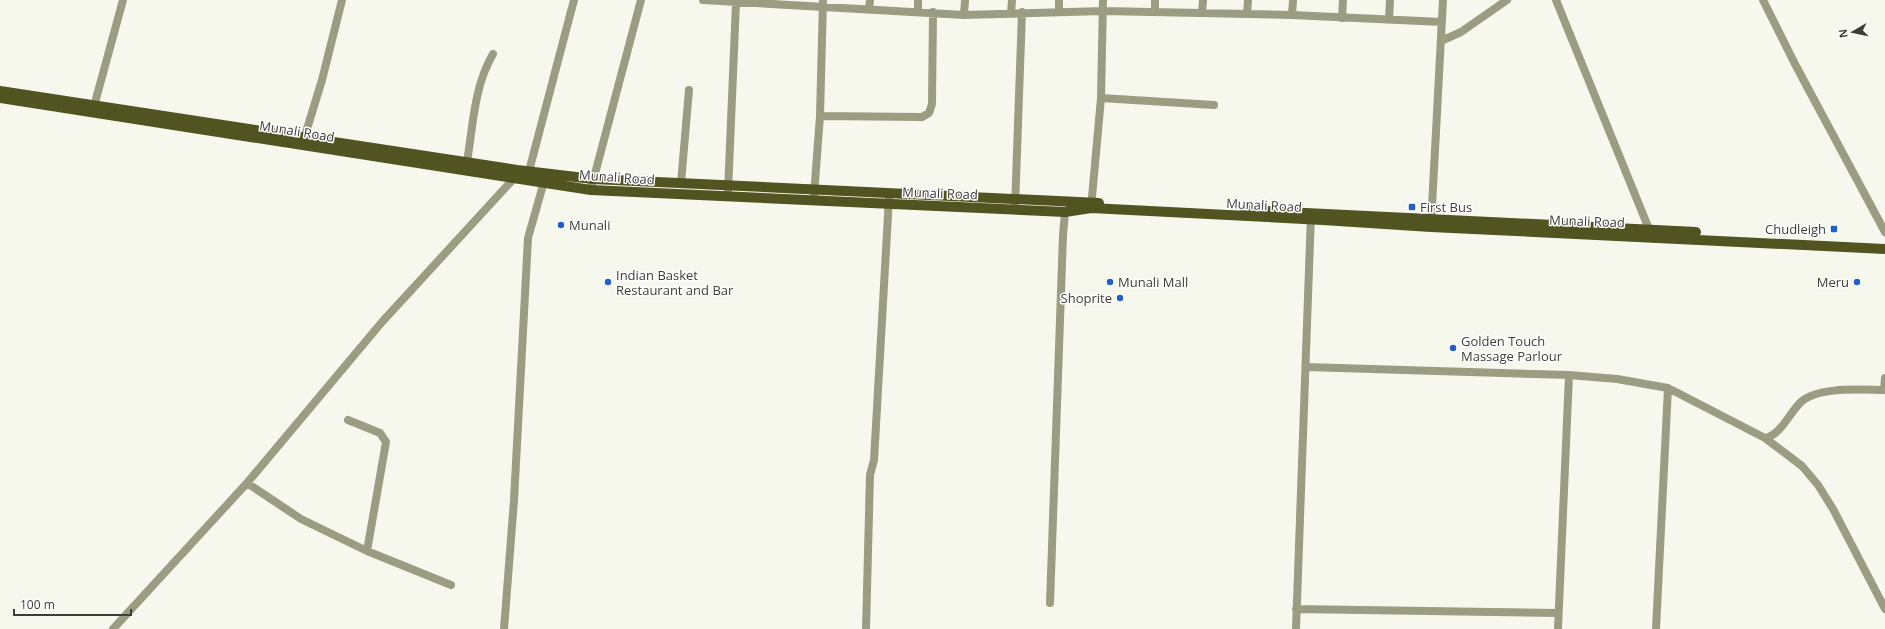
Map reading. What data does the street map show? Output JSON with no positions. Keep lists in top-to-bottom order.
{
  "streets": {
    "main road": ["Munali Road"]
  },
  "places": {
    "transit": ["First Bus", "Chudleigh"],
    "other": [
      "Munali",
      "Indian Basket Restaurant and Bar",
      "Munali Mall",
      "Meru",
      "Shoprite",
      "Golden Touch Massage Parlour"
    ]
  },
  "scale_bar": "100 m",
  "north": "left"
}
